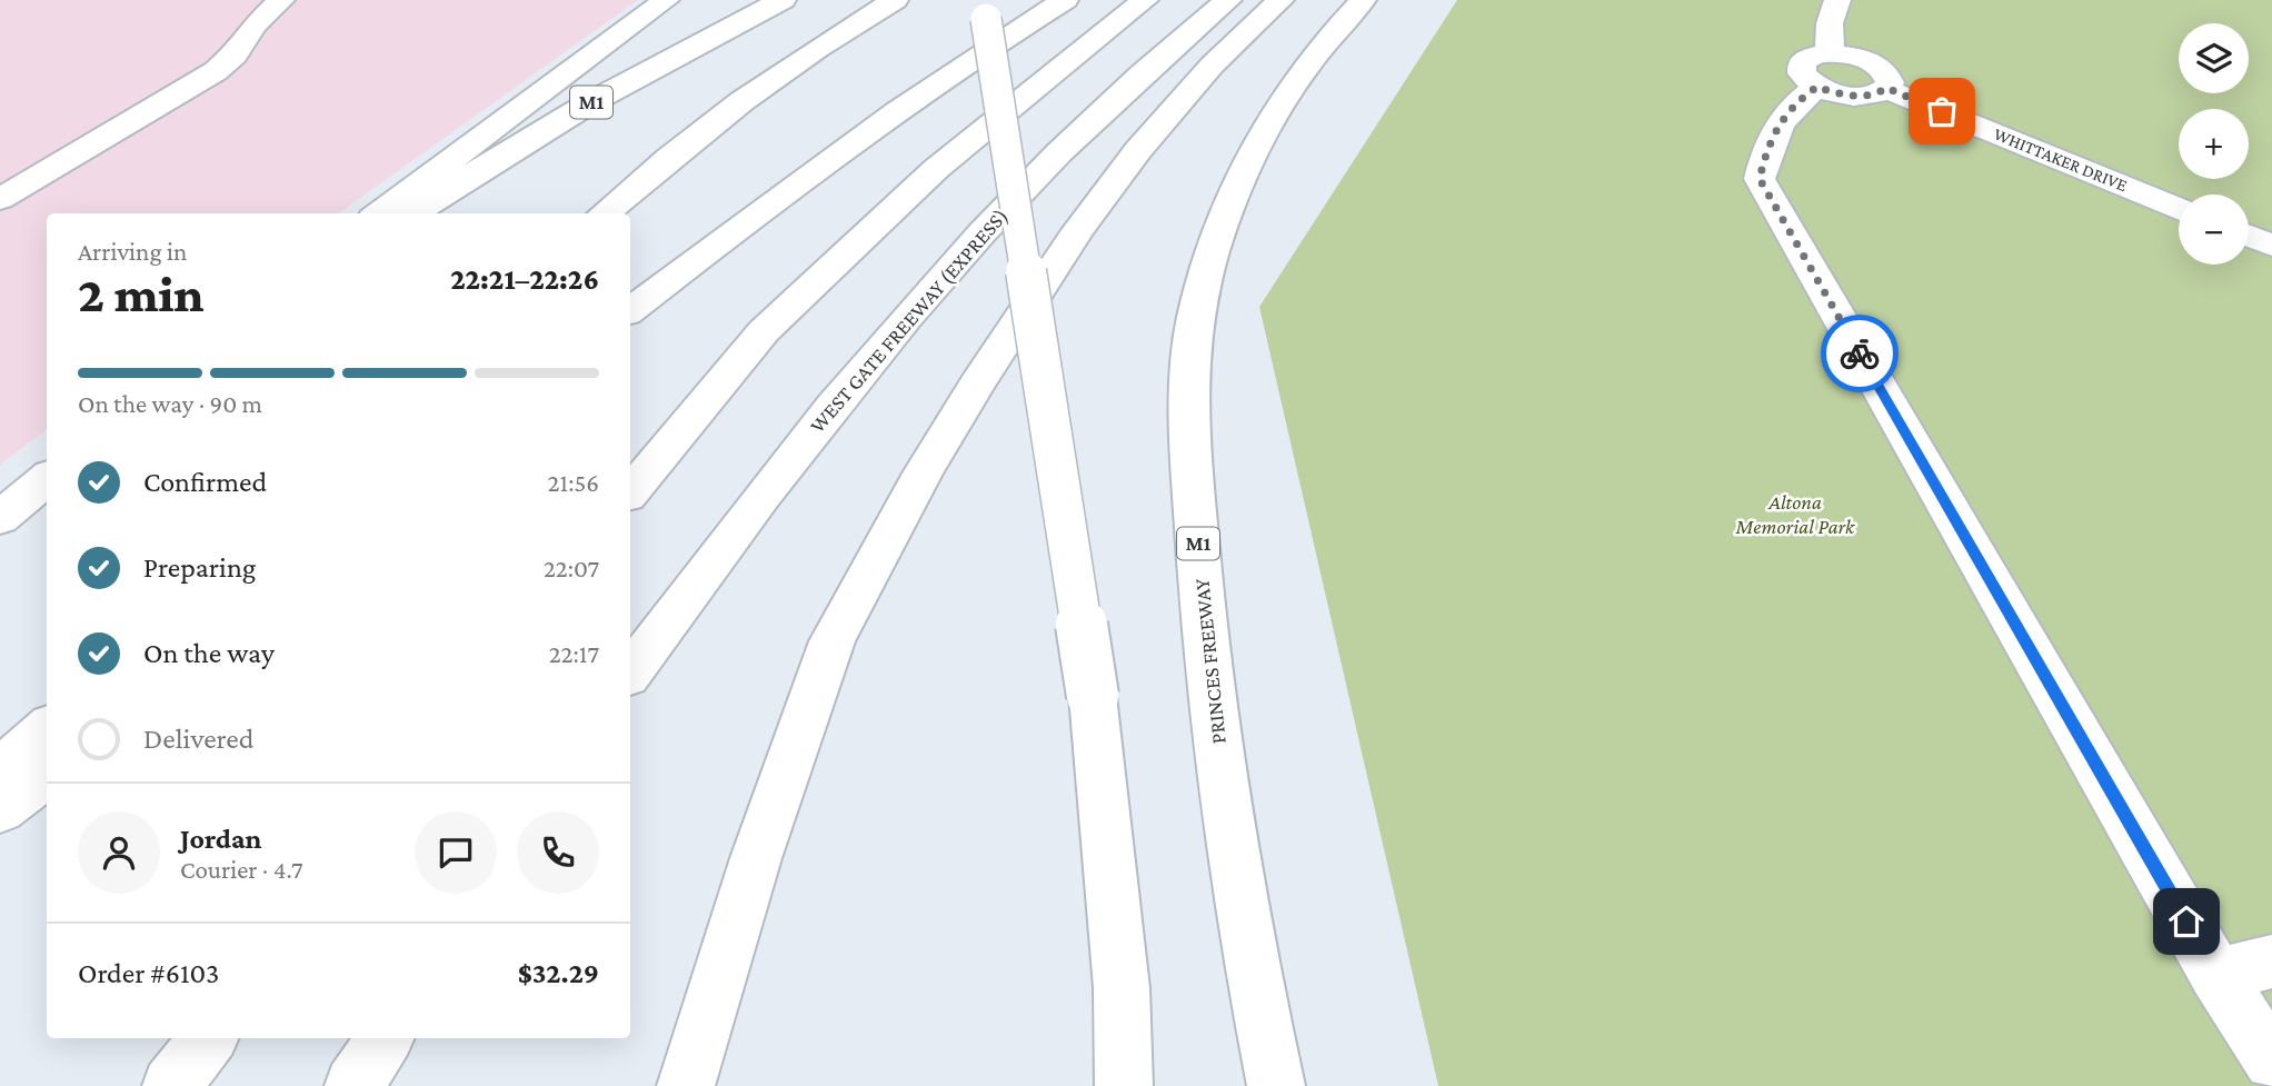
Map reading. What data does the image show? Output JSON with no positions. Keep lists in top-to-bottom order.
{
  "streets": {
    "main road": [
      "M1",
      "WHITTAKER DRIVE",
      "WEST GATE FREEWAY (EXPRESS)",
      "PRINCES FREEWAY"
    ]
  },
  "parks": ["Altona Memorial Park"],
  "page": {
    "map_buttons": ["+", "−"],
    "heading": ["2 min", "Arriving in", "22:21–22:26"],
    "panel": [
      "Jordan",
      "Courier · 4.7",
      "Order #6103",
      "$32.29"
    ],
    "bar": "On the way · 90 m",
    "list": [
      ["Confirmed", "21:56"],
      ["Preparing", "22:07"],
      ["On the way", "22:17"],
      "Delivered"
    ]
  }
}
